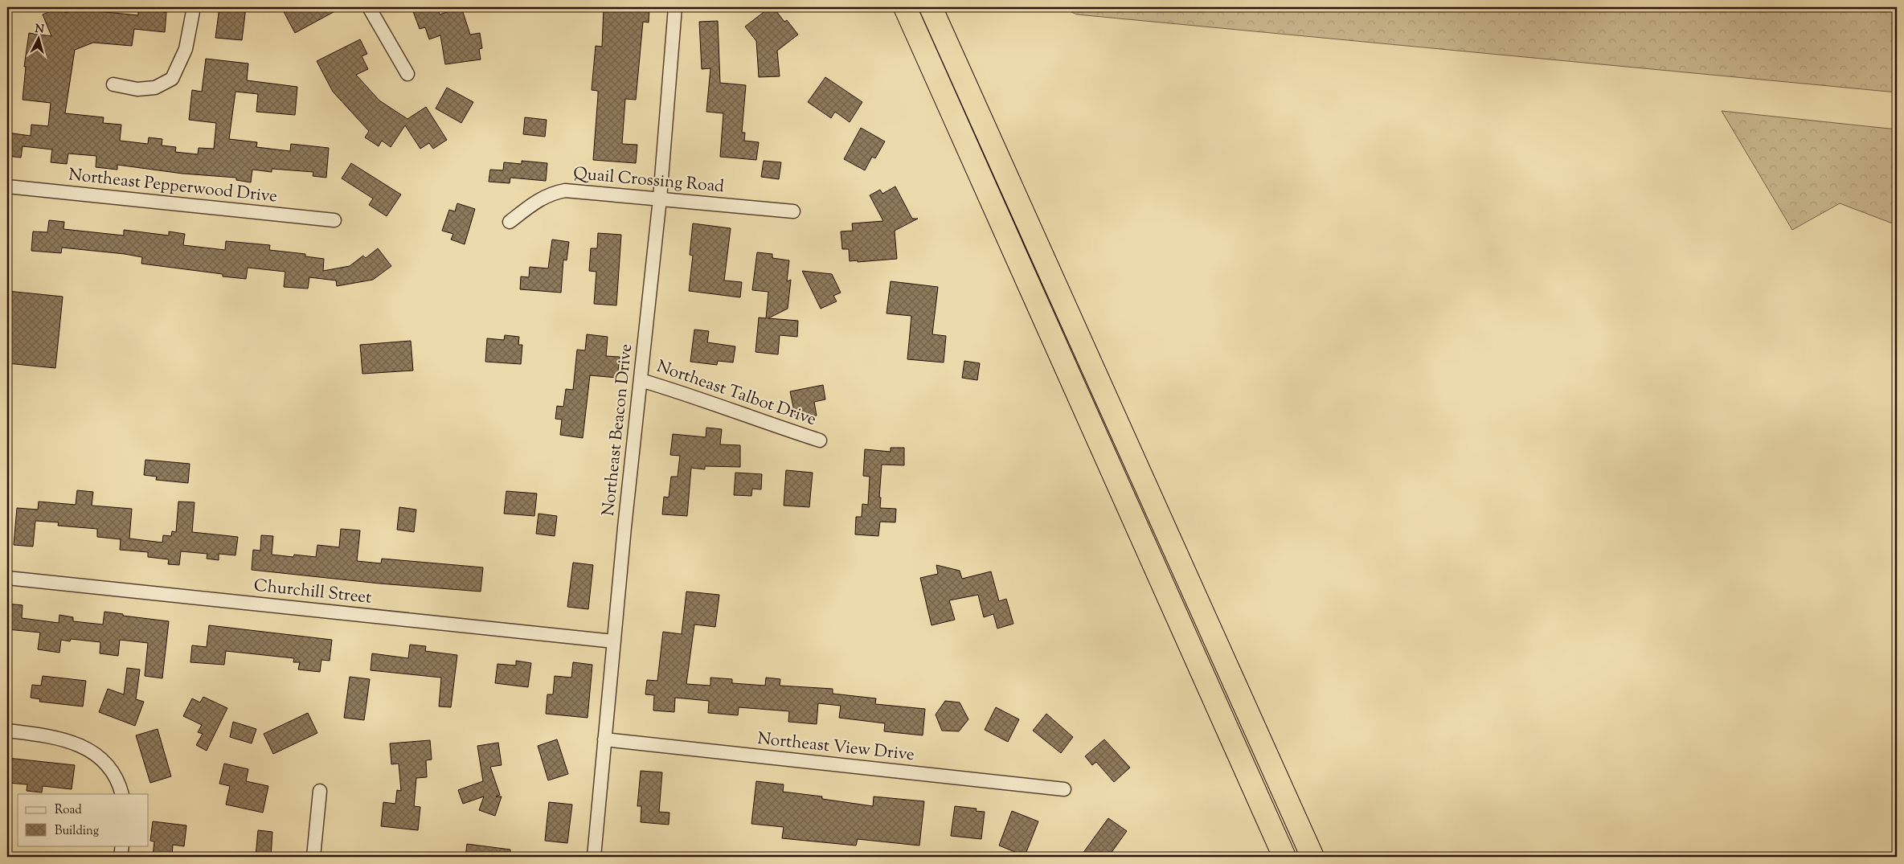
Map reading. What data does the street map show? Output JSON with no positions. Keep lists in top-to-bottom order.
{
  "streets": {
    "street": [
      "Quail Crossing Road",
      "Northeast Pepperwood Drive",
      "Northeast Talbot Drive",
      "Northeast Beacon Drive",
      "Churchill Street",
      "Northeast View Drive"
    ]
  },
  "crossings": [
    ["Quail Crossing Road", "Northeast Beacon Drive"],
    ["Northeast Talbot Drive", "Northeast Beacon Drive"],
    ["Northeast Beacon Drive", "Churchill Street"],
    ["Northeast Beacon Drive", "Northeast View Drive"]
  ],
  "legend": ["Road", "Building"],
  "north": "top"
}
